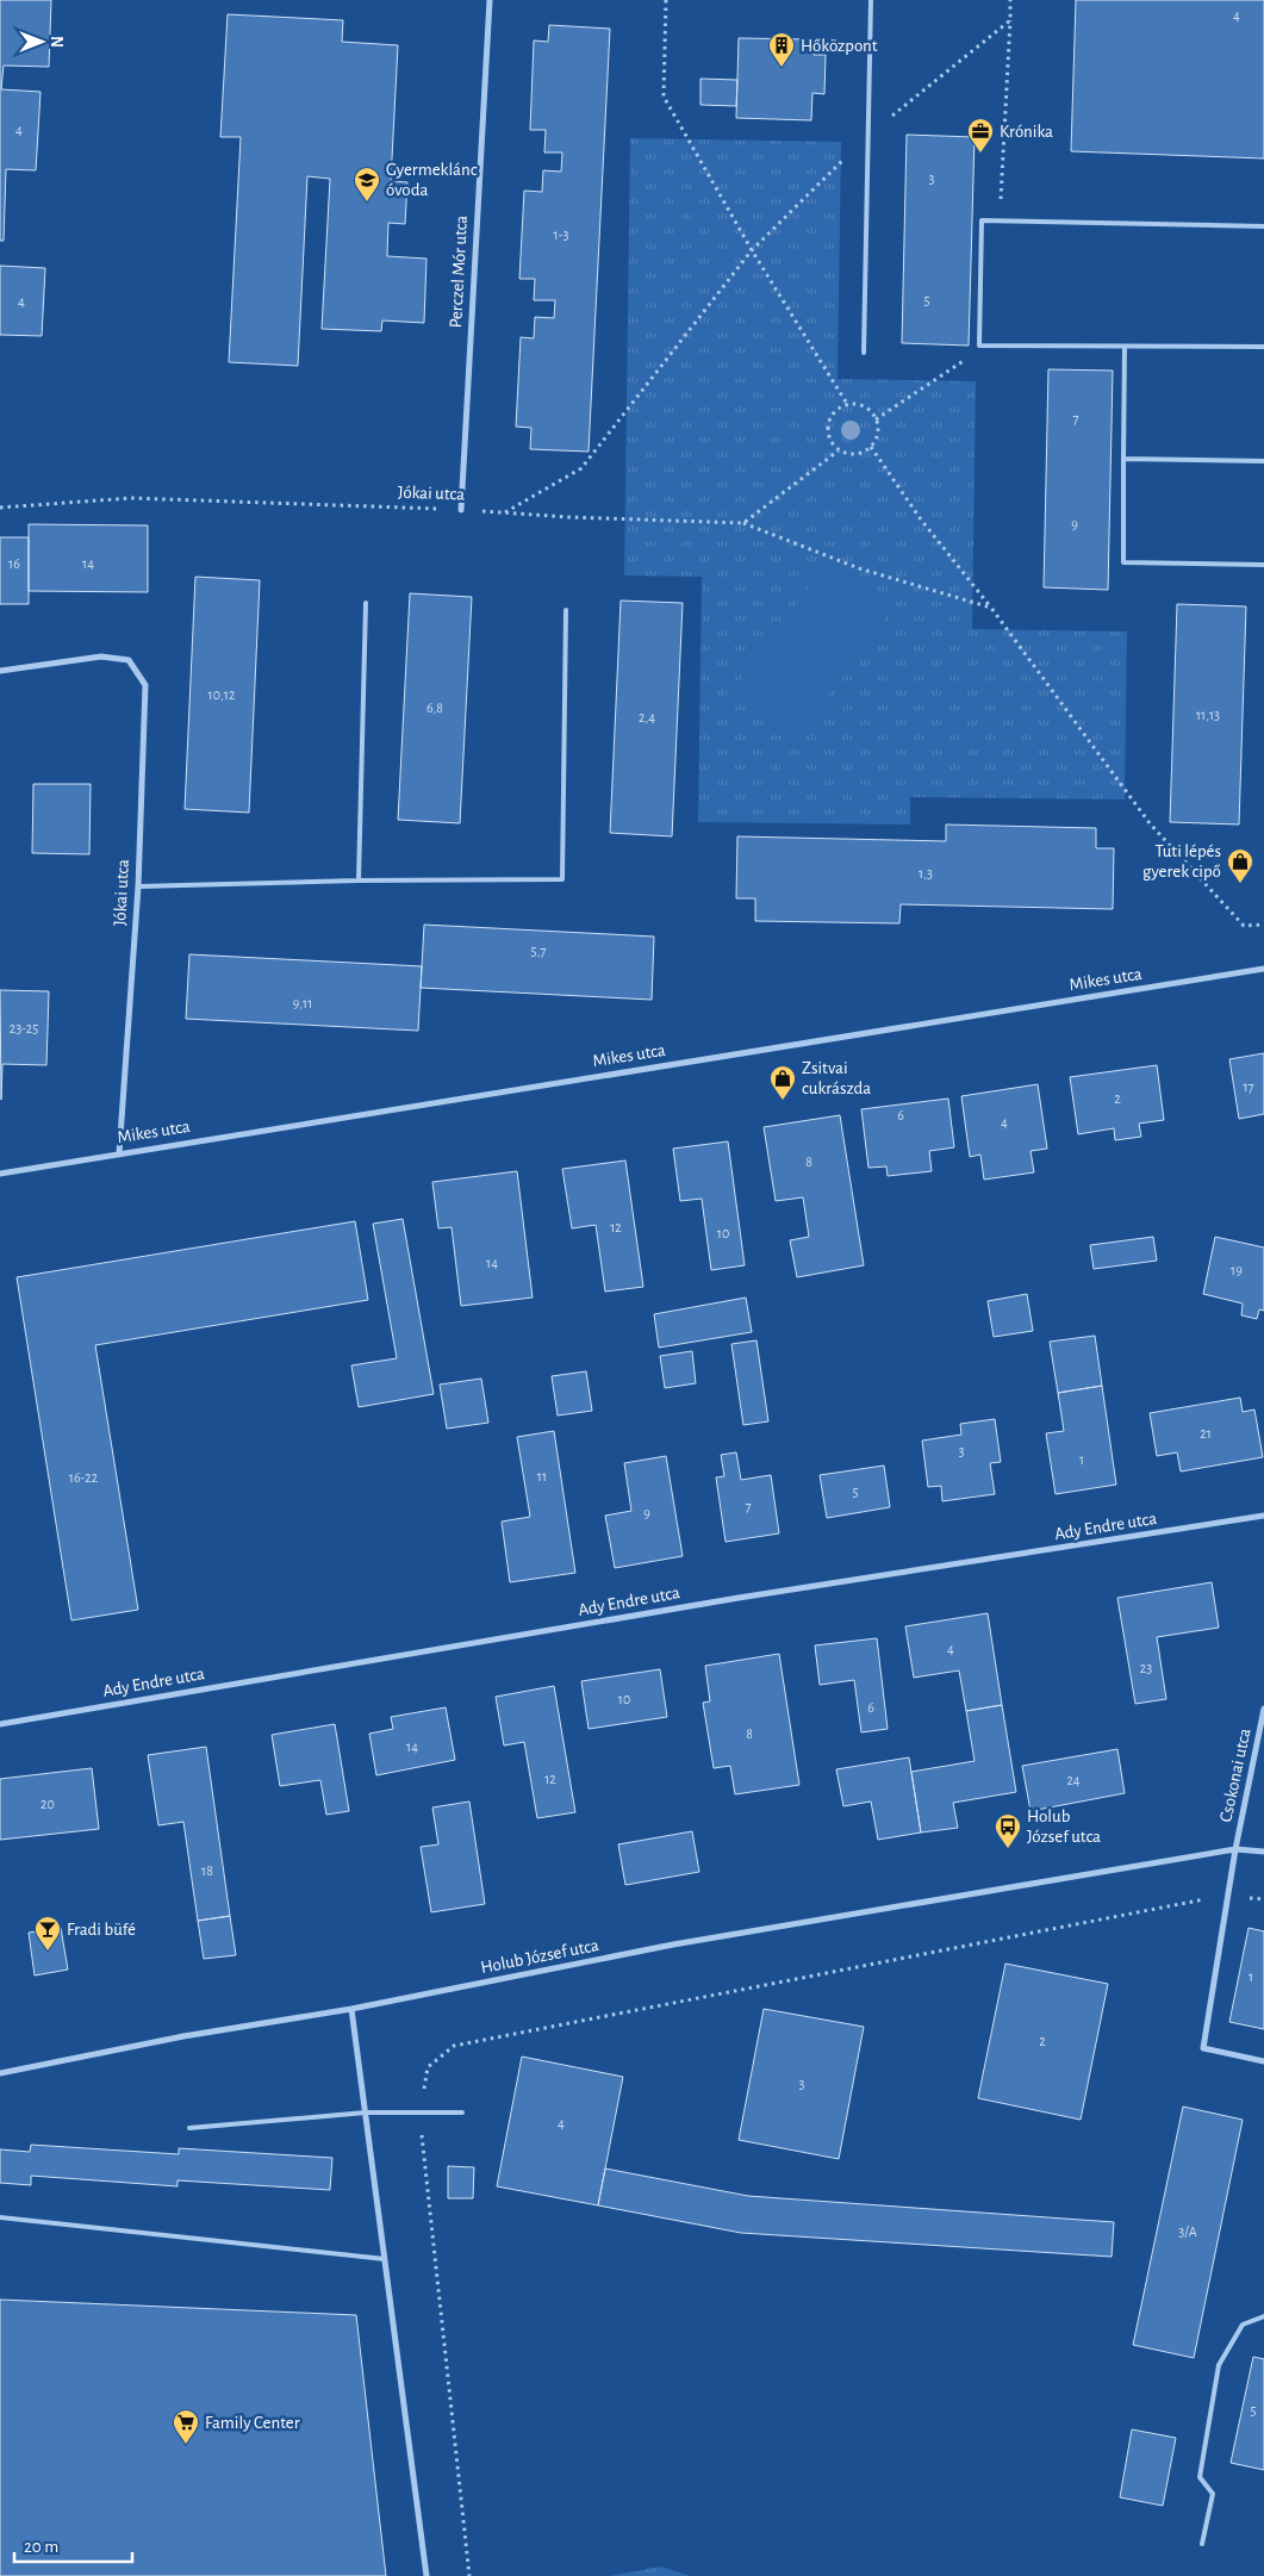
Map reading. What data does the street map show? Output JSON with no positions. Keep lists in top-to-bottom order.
{
  "streets": {
    "street": [
      "Perczel Mór utca",
      "Jókai utca",
      "Mikes utca",
      "Ady Endre utca",
      "Csokonai utca",
      "Holub József utca"
    ]
  },
  "crossings": [
    ["Perczel Mór utca", "Jókai utca"],
    ["Jókai utca", "Mikes utca"],
    ["Csokonai utca", "Holub József utca"]
  ],
  "places": {
    "building": ["Hőközpont"],
    "office": ["Krónika"],
    "school or university": ["Gyermeklánc óvoda"],
    "shop": ["Tuti lépés gyerek cipő", "Zsitvai cukrászda"],
    "bus stop": ["Holub József utca"],
    "bar": ["Fradi büfé"],
    "supermarket": ["Family Center"]
  },
  "house_numbers": [
    "4",
    "4",
    "3",
    "1-3",
    "5",
    "4",
    "7",
    "9",
    "16",
    "14",
    "10,12",
    "6,8",
    "11,13",
    "2,4",
    "1,3",
    "5,7",
    "9,11",
    "23-25",
    "17",
    "2",
    "6",
    "4",
    "8",
    "12",
    "10",
    "14",
    "19",
    "21",
    "3",
    "1",
    "11",
    "16-22",
    "5",
    "7",
    "9",
    "4",
    "23",
    "10",
    "6",
    "8",
    "14",
    "12",
    "24",
    "20",
    "18",
    "1",
    "2",
    "3",
    "4",
    "3/A",
    "5"
  ],
  "scale_bar": "20 m",
  "north": "right"
}
